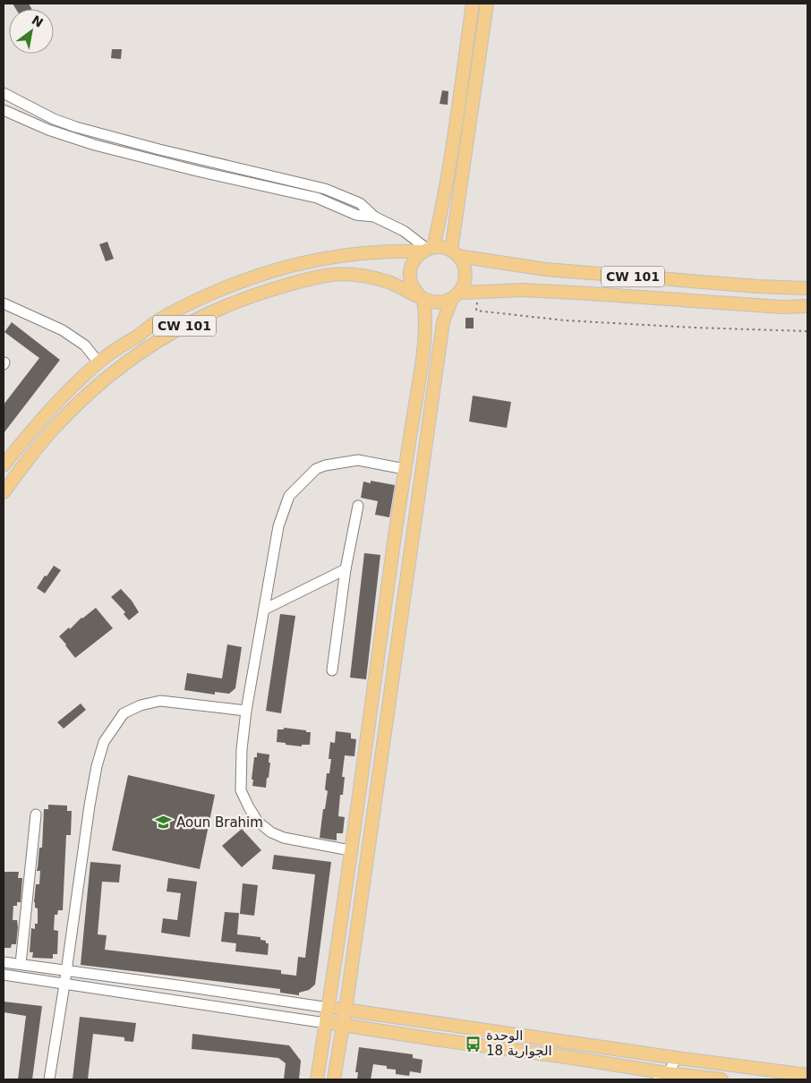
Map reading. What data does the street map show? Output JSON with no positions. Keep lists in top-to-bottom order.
{
  "streets": {
    "main road": ["CW 101"]
  },
  "places": {
    "school or university": ["Aoun Brahim"],
    "bus stop": ["الوحدة الجوارية 18"]
  },
  "north": "top right"
}
